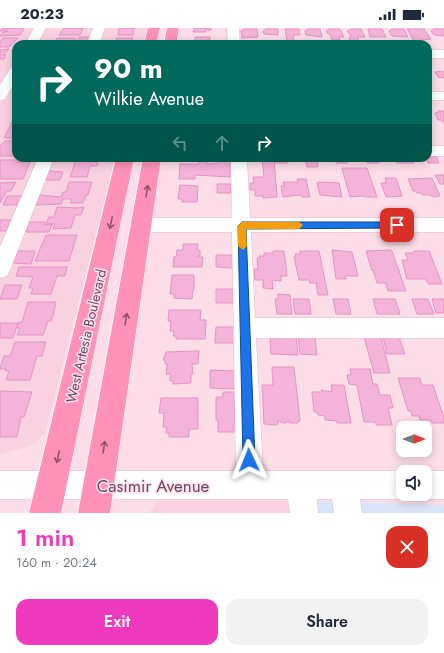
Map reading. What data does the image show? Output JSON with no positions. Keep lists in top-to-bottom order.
{
  "streets": {
    "main road": ["West Artesia Boulevard"],
    "street": ["Casimir Avenue"]
  },
  "crossings": [
    ["West Artesia Boulevard", "Casimir Avenue"]
  ],
  "north": "right",
  "page": {
    "status": "20:23",
    "turn": ["90 m", "Wilkie Avenue"],
    "heading": ["1 min", "160 m · 20:24"],
    "buttons": ["Exit", "Share"]
  }
}
